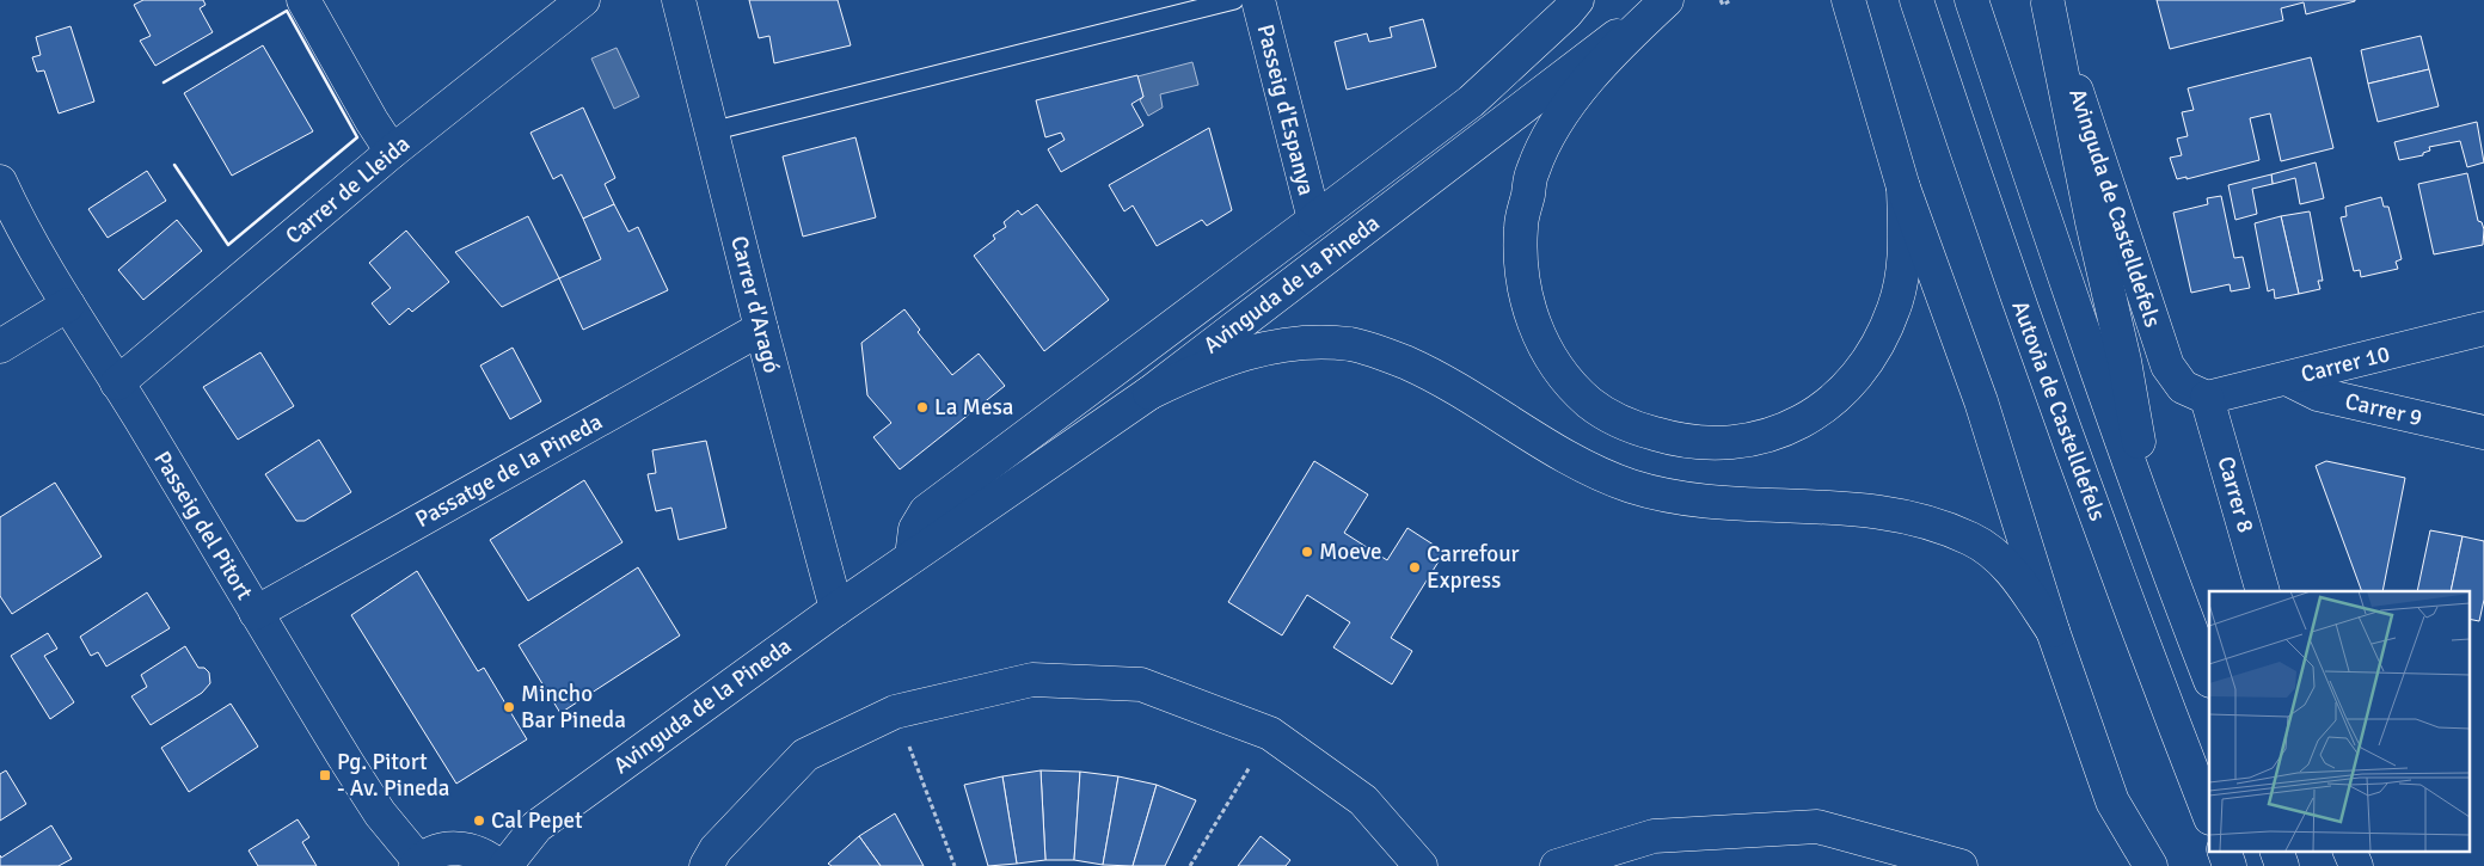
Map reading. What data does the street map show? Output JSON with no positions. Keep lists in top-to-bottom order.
{
  "streets": {
    "main road": [
      "Passeig d'Espanya",
      "Carrer de Lleida",
      "Avinguda de Castelldefels",
      "Avinguda de la Pineda",
      "Carrer d'Aragó",
      "Carrer 10",
      "Carrer 9",
      "Autovia de Castelldefels",
      "Passatge de la Pineda",
      "Carrer 8",
      "Passeig del Pitort"
    ]
  },
  "crossings": [
    ["Passeig d'Espanya", "Avinguda de la Pineda"],
    ["Carrer de Lleida", "Passeig del Pitort"],
    ["Avinguda de Castelldefels", "Carrer 10"],
    ["Avinguda de Castelldefels", "Carrer 8"],
    ["Avinguda de la Pineda", "Carrer d'Aragó"],
    ["Carrer d'Aragó", "Passatge de la Pineda"],
    ["Carrer 10", "Carrer 9"],
    ["Carrer 10", "Carrer 8"],
    ["Passatge de la Pineda", "Passeig del Pitort"]
  ],
  "places": {
    "other": [
      "La Mesa",
      "Moeve",
      "Carrefour Express",
      "Mincho Bar Pineda",
      "Cal Pepet"
    ],
    "transit": ["Pg. Pitort - Av. Pineda"]
  }
}
